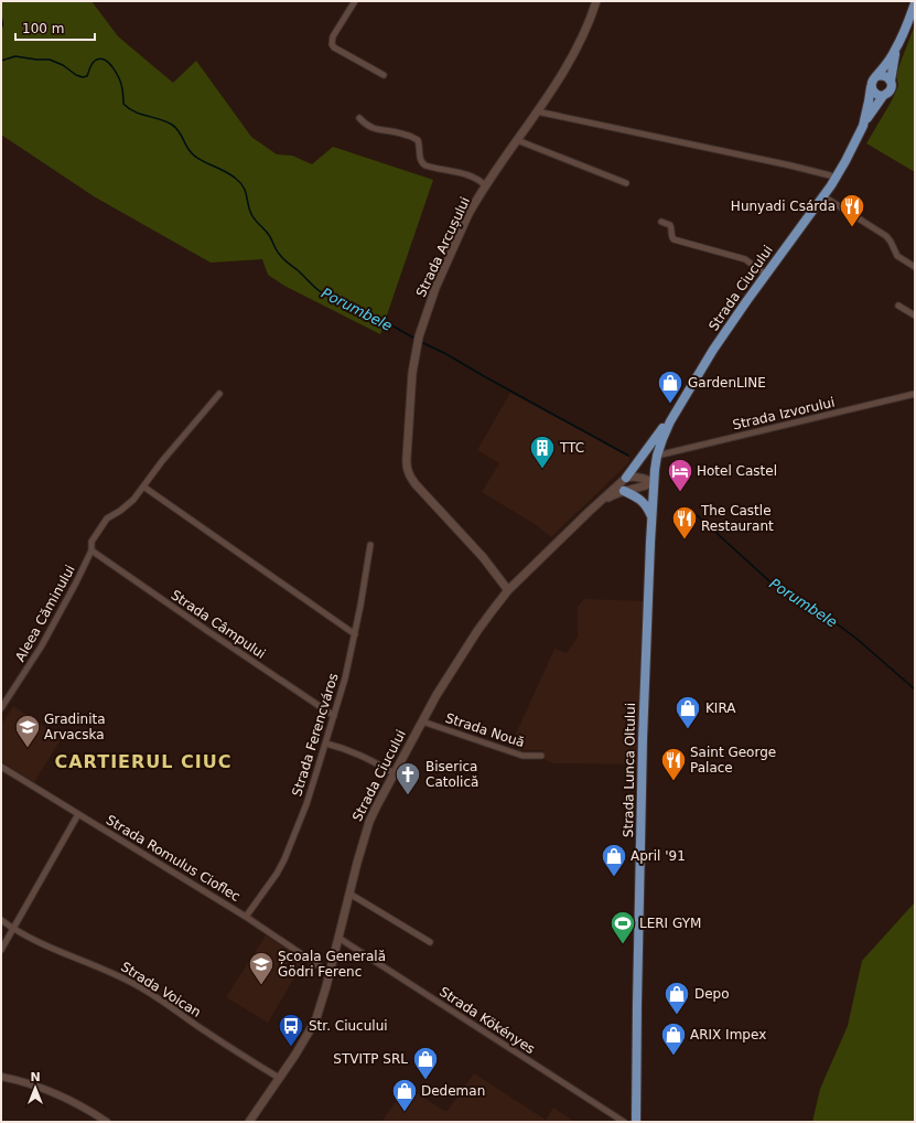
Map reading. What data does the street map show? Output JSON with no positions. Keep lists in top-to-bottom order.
{
  "streets": {
    "main road": ["Strada Arcușului", "Strada Ciucului", "Strada Lunca Oltului"],
    "street": [
      "Strada Izvorului",
      "Aleea Căminului",
      "Strada Câmpului",
      "Strada Nouă",
      "Strada Ferencváros",
      "Strada Romulus Cioflec",
      "Strada Voican",
      "Strada Kökényes"
    ]
  },
  "crossings": [
    ["Strada Arcușului", "Strada Ciucului"],
    ["Strada Ciucului", "Strada Nouă"],
    ["Strada Ciucului", "Strada Lunca Oltului"],
    ["Strada Ciucului", "Strada Romulus Cioflec"],
    ["Strada Ciucului", "Strada Voican"],
    ["Strada Ciucului", "Strada Kökényes"],
    ["Strada Izvorului", "Strada Lunca Oltului"],
    ["Aleea Căminului", "Strada Câmpului"],
    ["Strada Câmpului", "Strada Ferencváros"],
    ["Strada Ferencváros", "Strada Romulus Cioflec"]
  ],
  "districts": ["CARTIERUL CIUC"],
  "water": ["Porumbele"],
  "places": {
    "restaurant": ["Hunyadi Csárda", "The Castle Restaurant", "Saint George Palace"],
    "shop": [
      "GardenLINE",
      "KIRA",
      "April '91",
      "Depo",
      "ARIX Impex",
      "STVITP SRL",
      "Dedeman"
    ],
    "building": ["TTC"],
    "hotel": ["Hotel Castel"],
    "school or university": ["Gradinita Arvacska", "Școala Generală Gödri Ferenc"],
    "church": ["Biserica Catolică"],
    "sports": ["LERI GYM"],
    "bus stop": ["Str. Ciucului"]
  },
  "scale_bar": "100 m",
  "north": "top"
}
